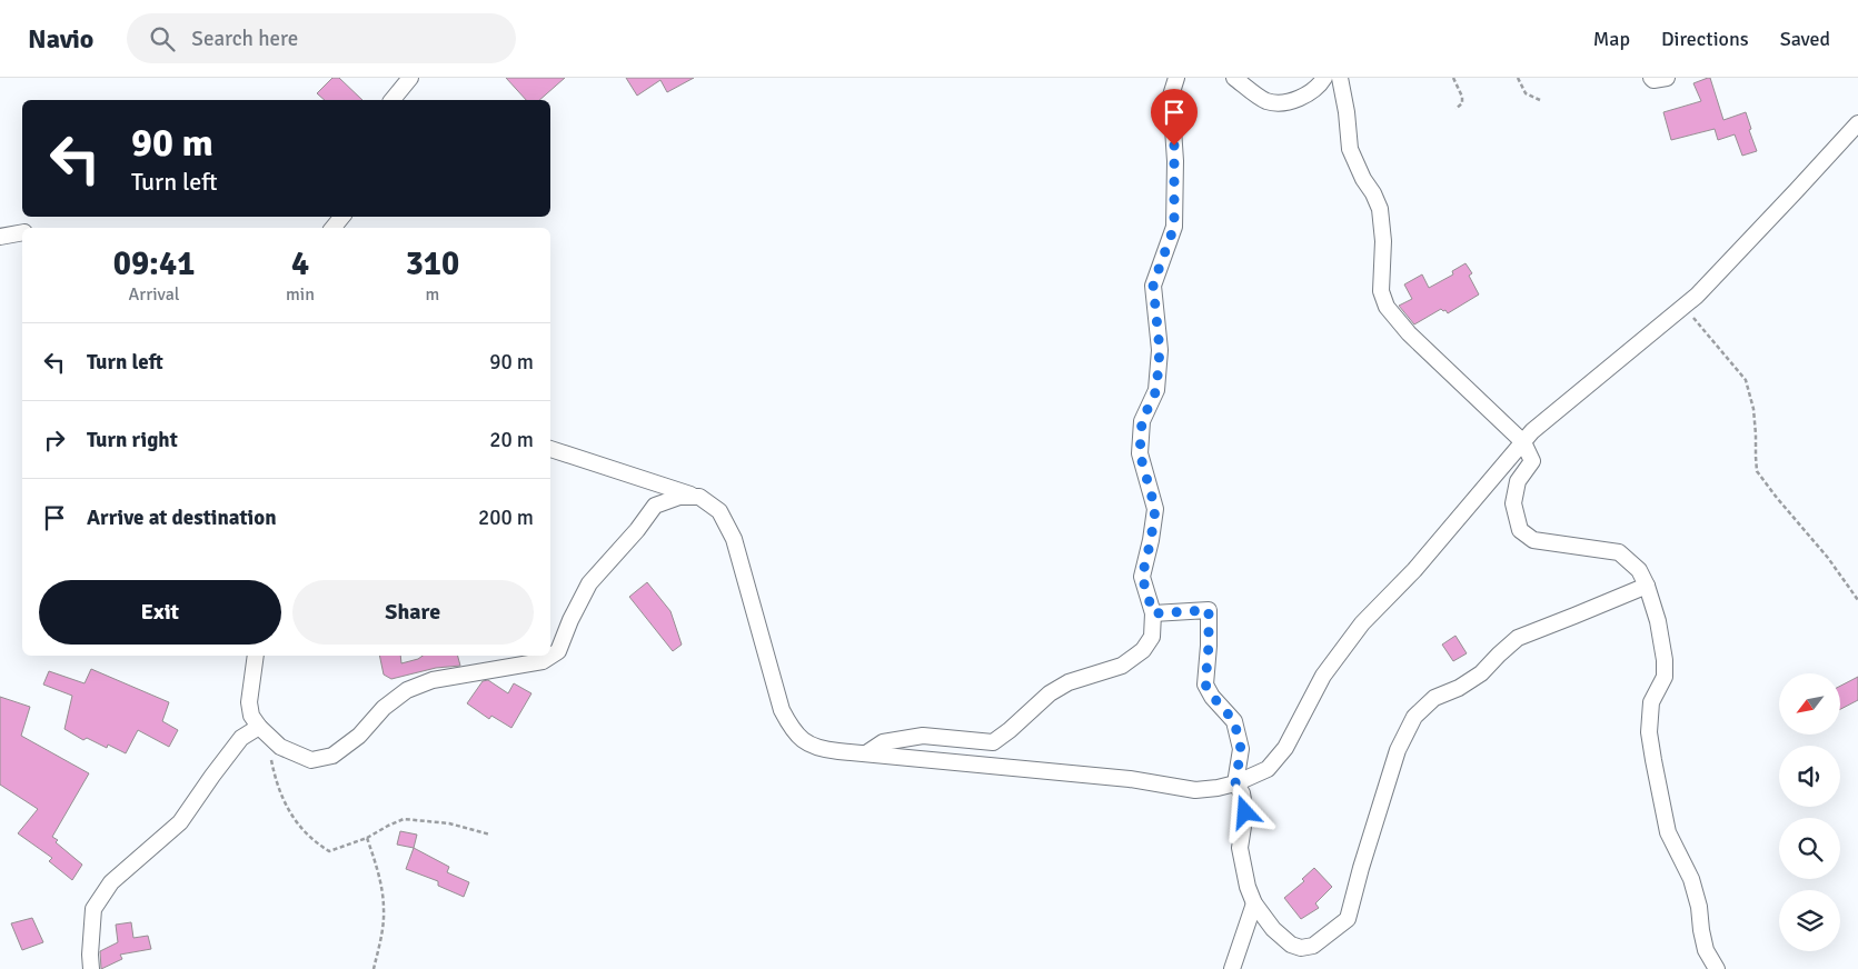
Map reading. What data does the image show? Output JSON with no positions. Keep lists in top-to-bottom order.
{
  "north": "bottom left",
  "page": {
    "header": "Navio",
    "search": "Search here",
    "nav": ["Map", "Directions", "Saved"],
    "turn": ["90 m", "Turn left"],
    "eta": [
      "09:41",
      "Arrival",
      "4",
      "min",
      "310",
      "m"
    ],
    "list": [
      {
        "name": "Turn left",
        "value": "90 m"
      },
      {
        "name": "Turn right",
        "value": "20 m"
      },
      {
        "name": "Arrive at destination",
        "value": "200 m"
      }
    ],
    "buttons": ["Exit", "Share"]
  }
}
